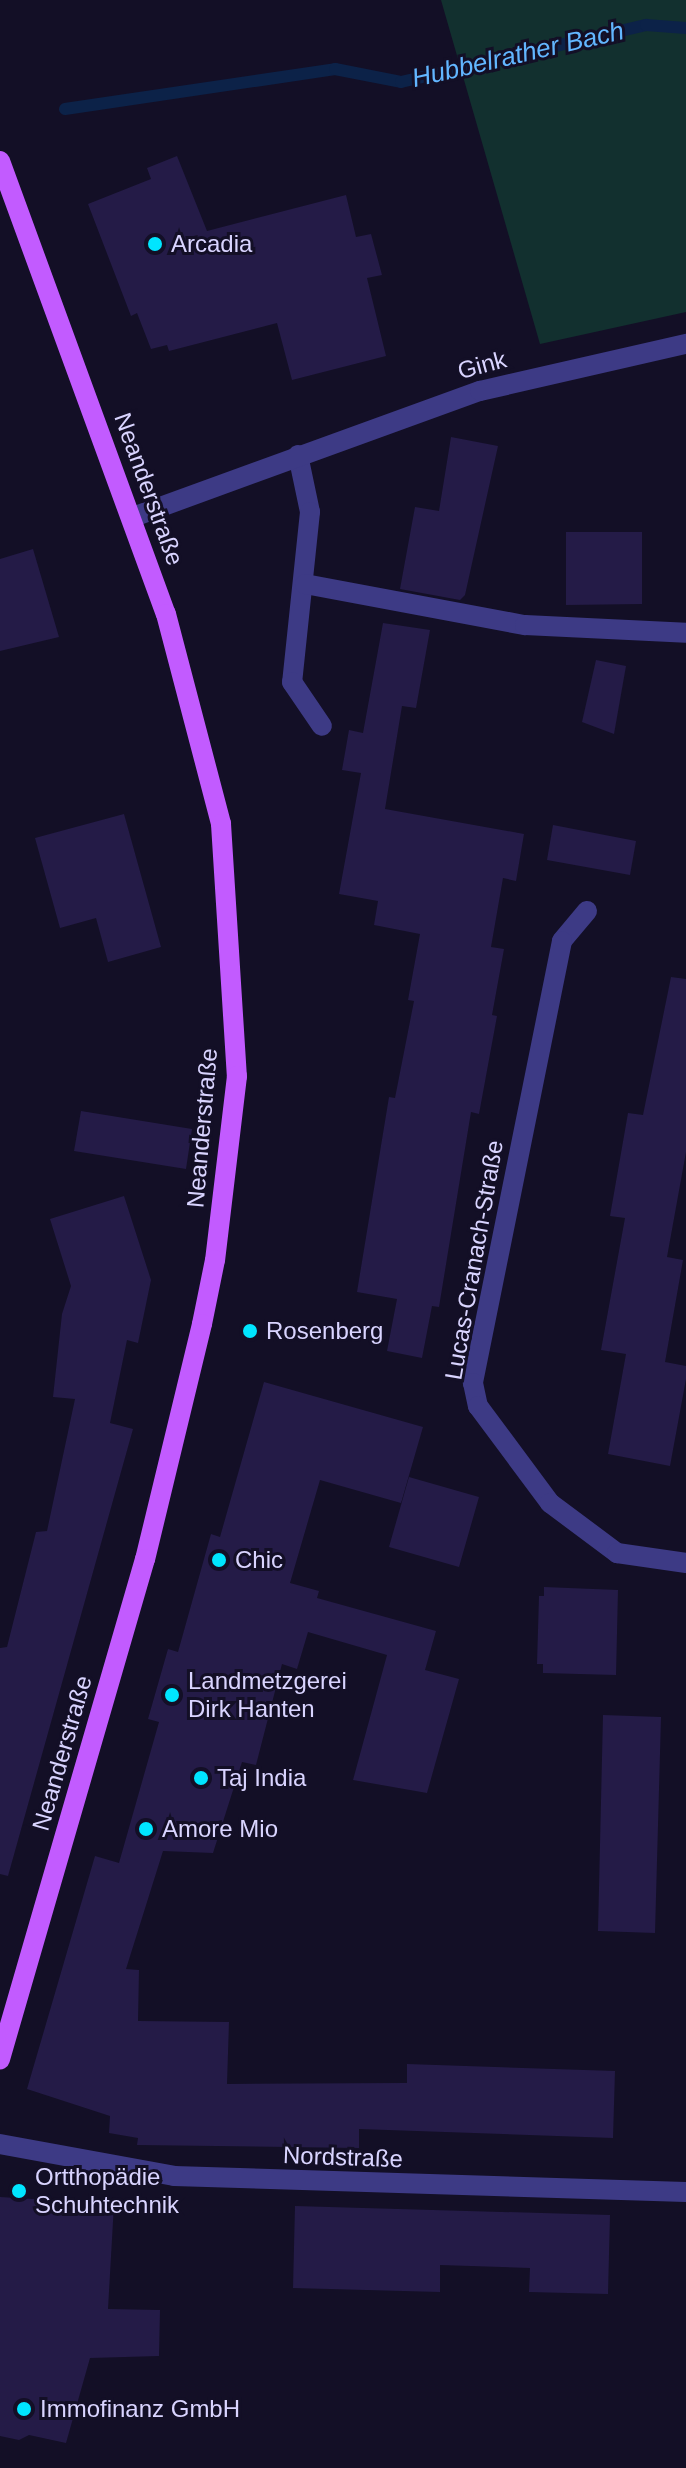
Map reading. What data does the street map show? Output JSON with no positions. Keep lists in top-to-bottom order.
{
  "streets": {
    "main road": ["Neanderstraße"],
    "street": ["Gink", "Lucas-Cranach-Straße", "Nordstraße"]
  },
  "crossings": [
    ["Gink", "Neanderstraße"]
  ],
  "water": ["Hubbelrather Bach"],
  "places": [
    "Arcadia",
    "Rosenberg",
    "Chic",
    "Landmetzgerei Dirk Hanten",
    "Taj India",
    "Amore Mio",
    "Ortthopädie Schuhtechnik",
    "Immofinanz GmbH"
  ]
}
